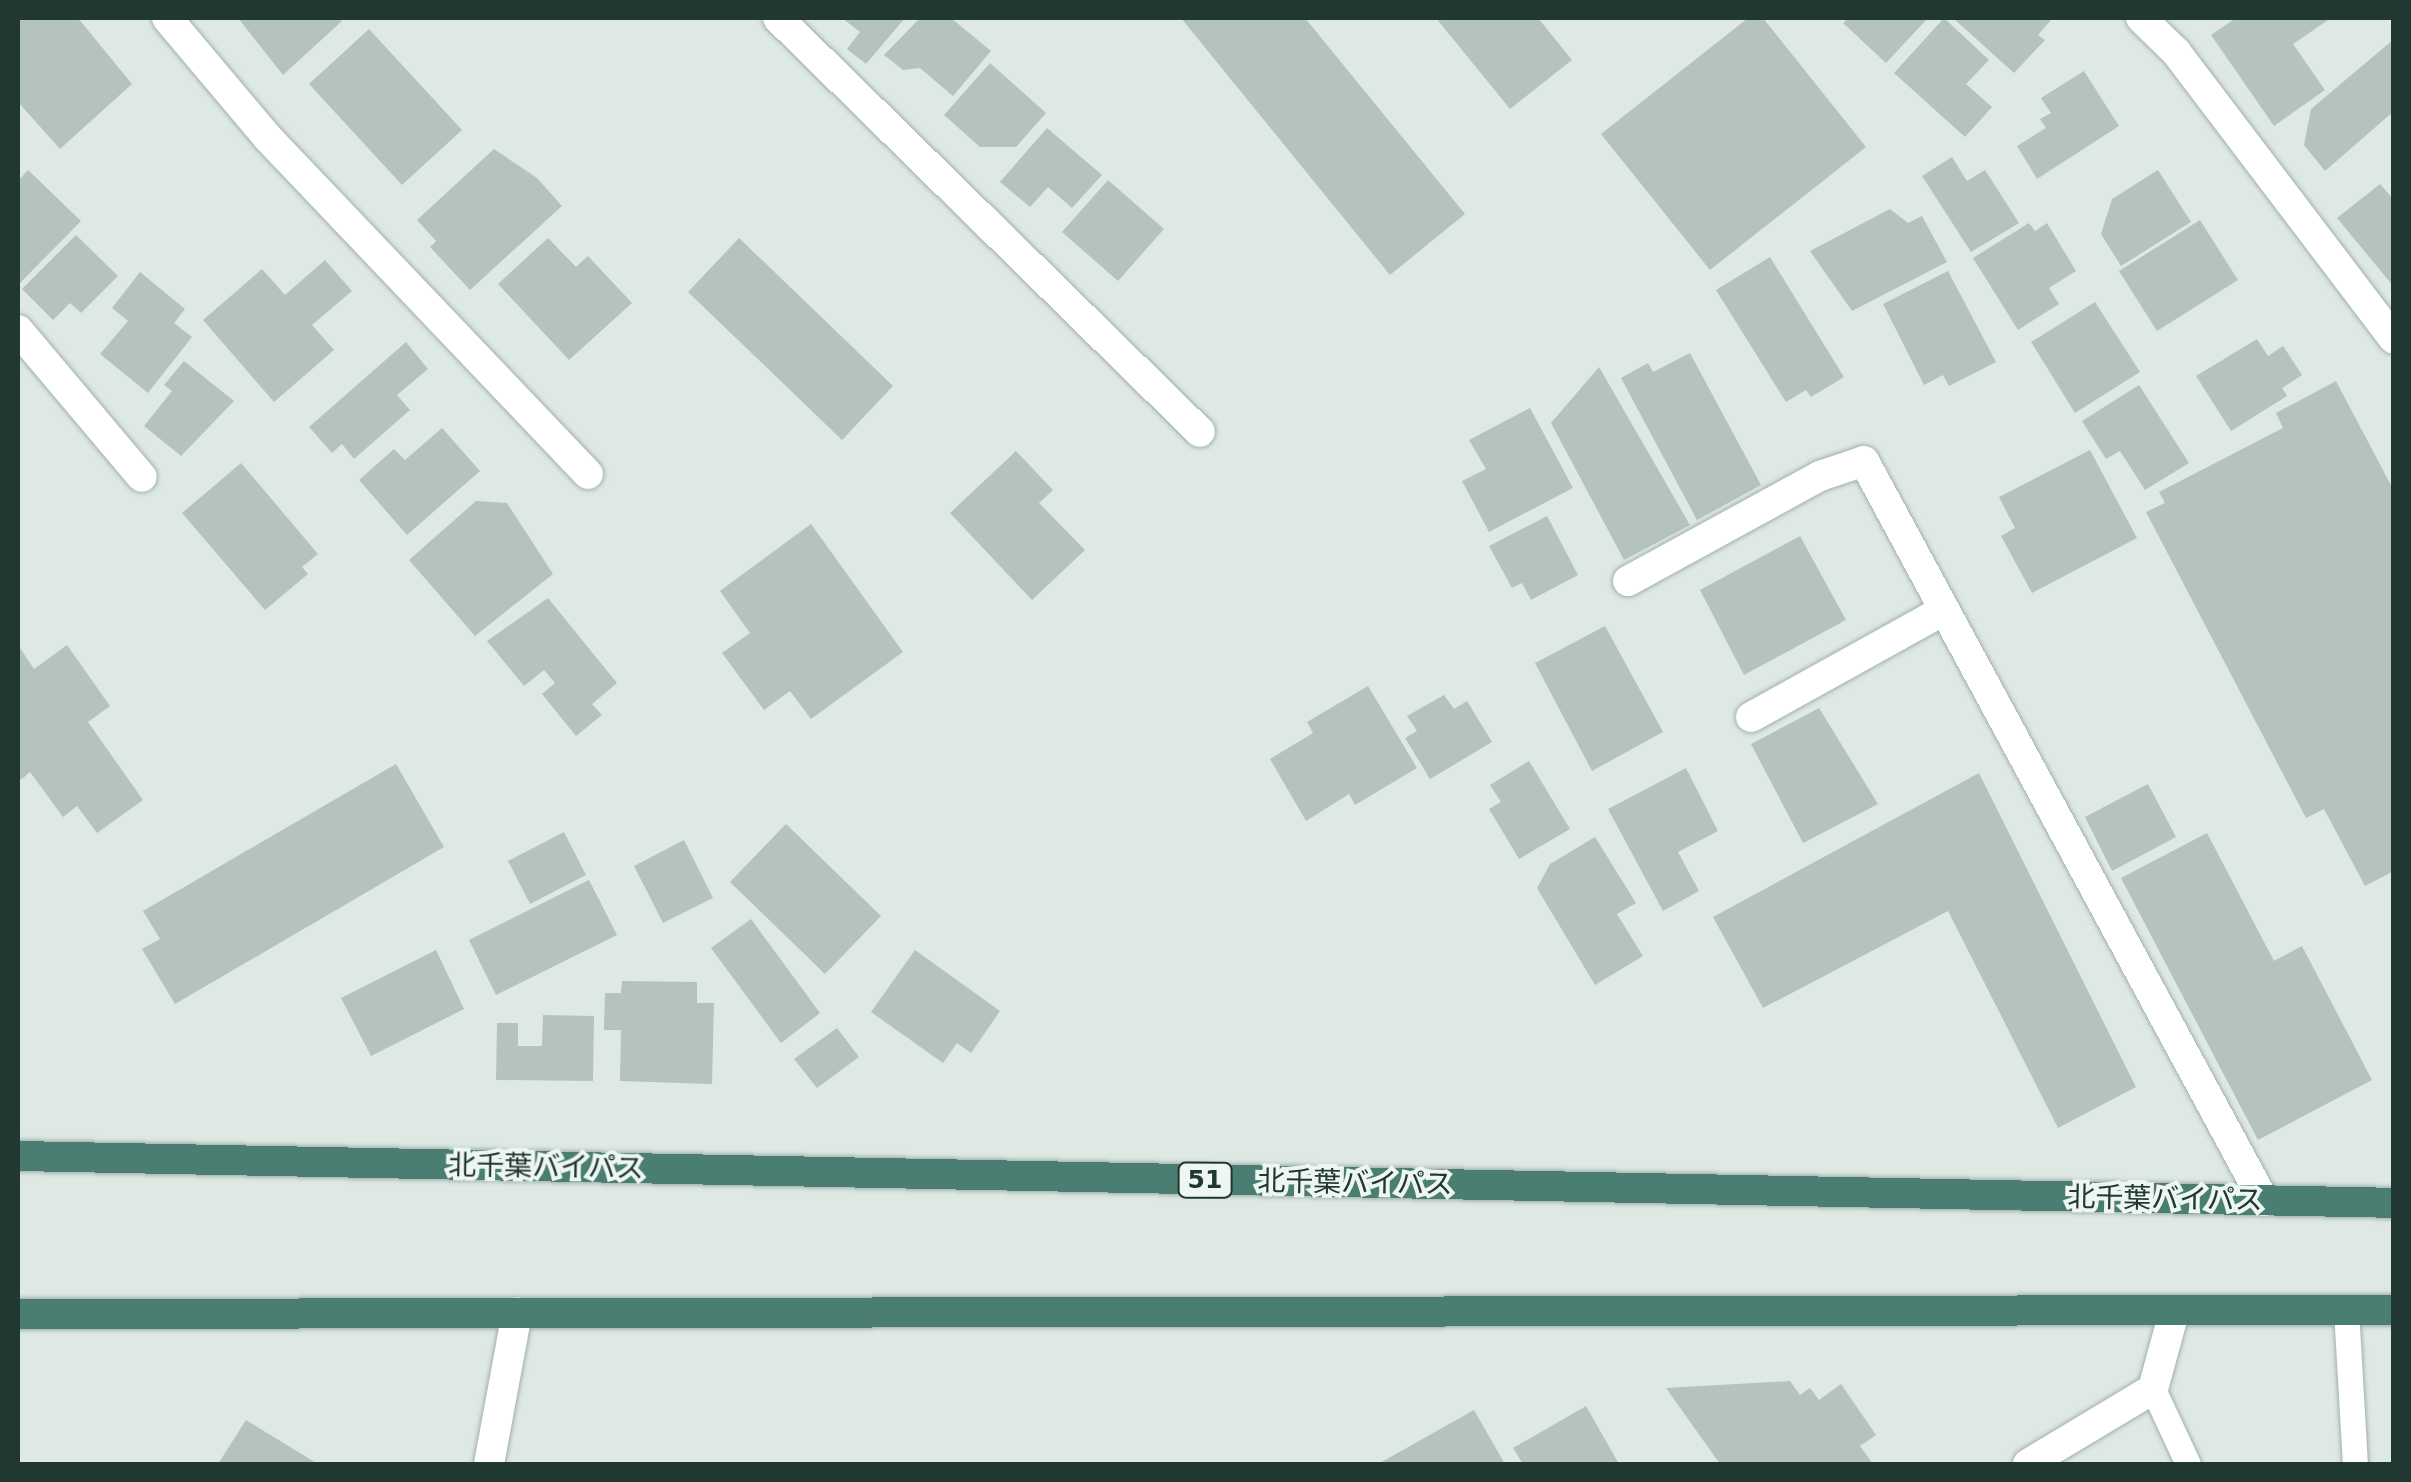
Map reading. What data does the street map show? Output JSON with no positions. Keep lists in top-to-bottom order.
{
  "streets": {
    "highway": ["北千葉バイパス", "51"]
  }
}
